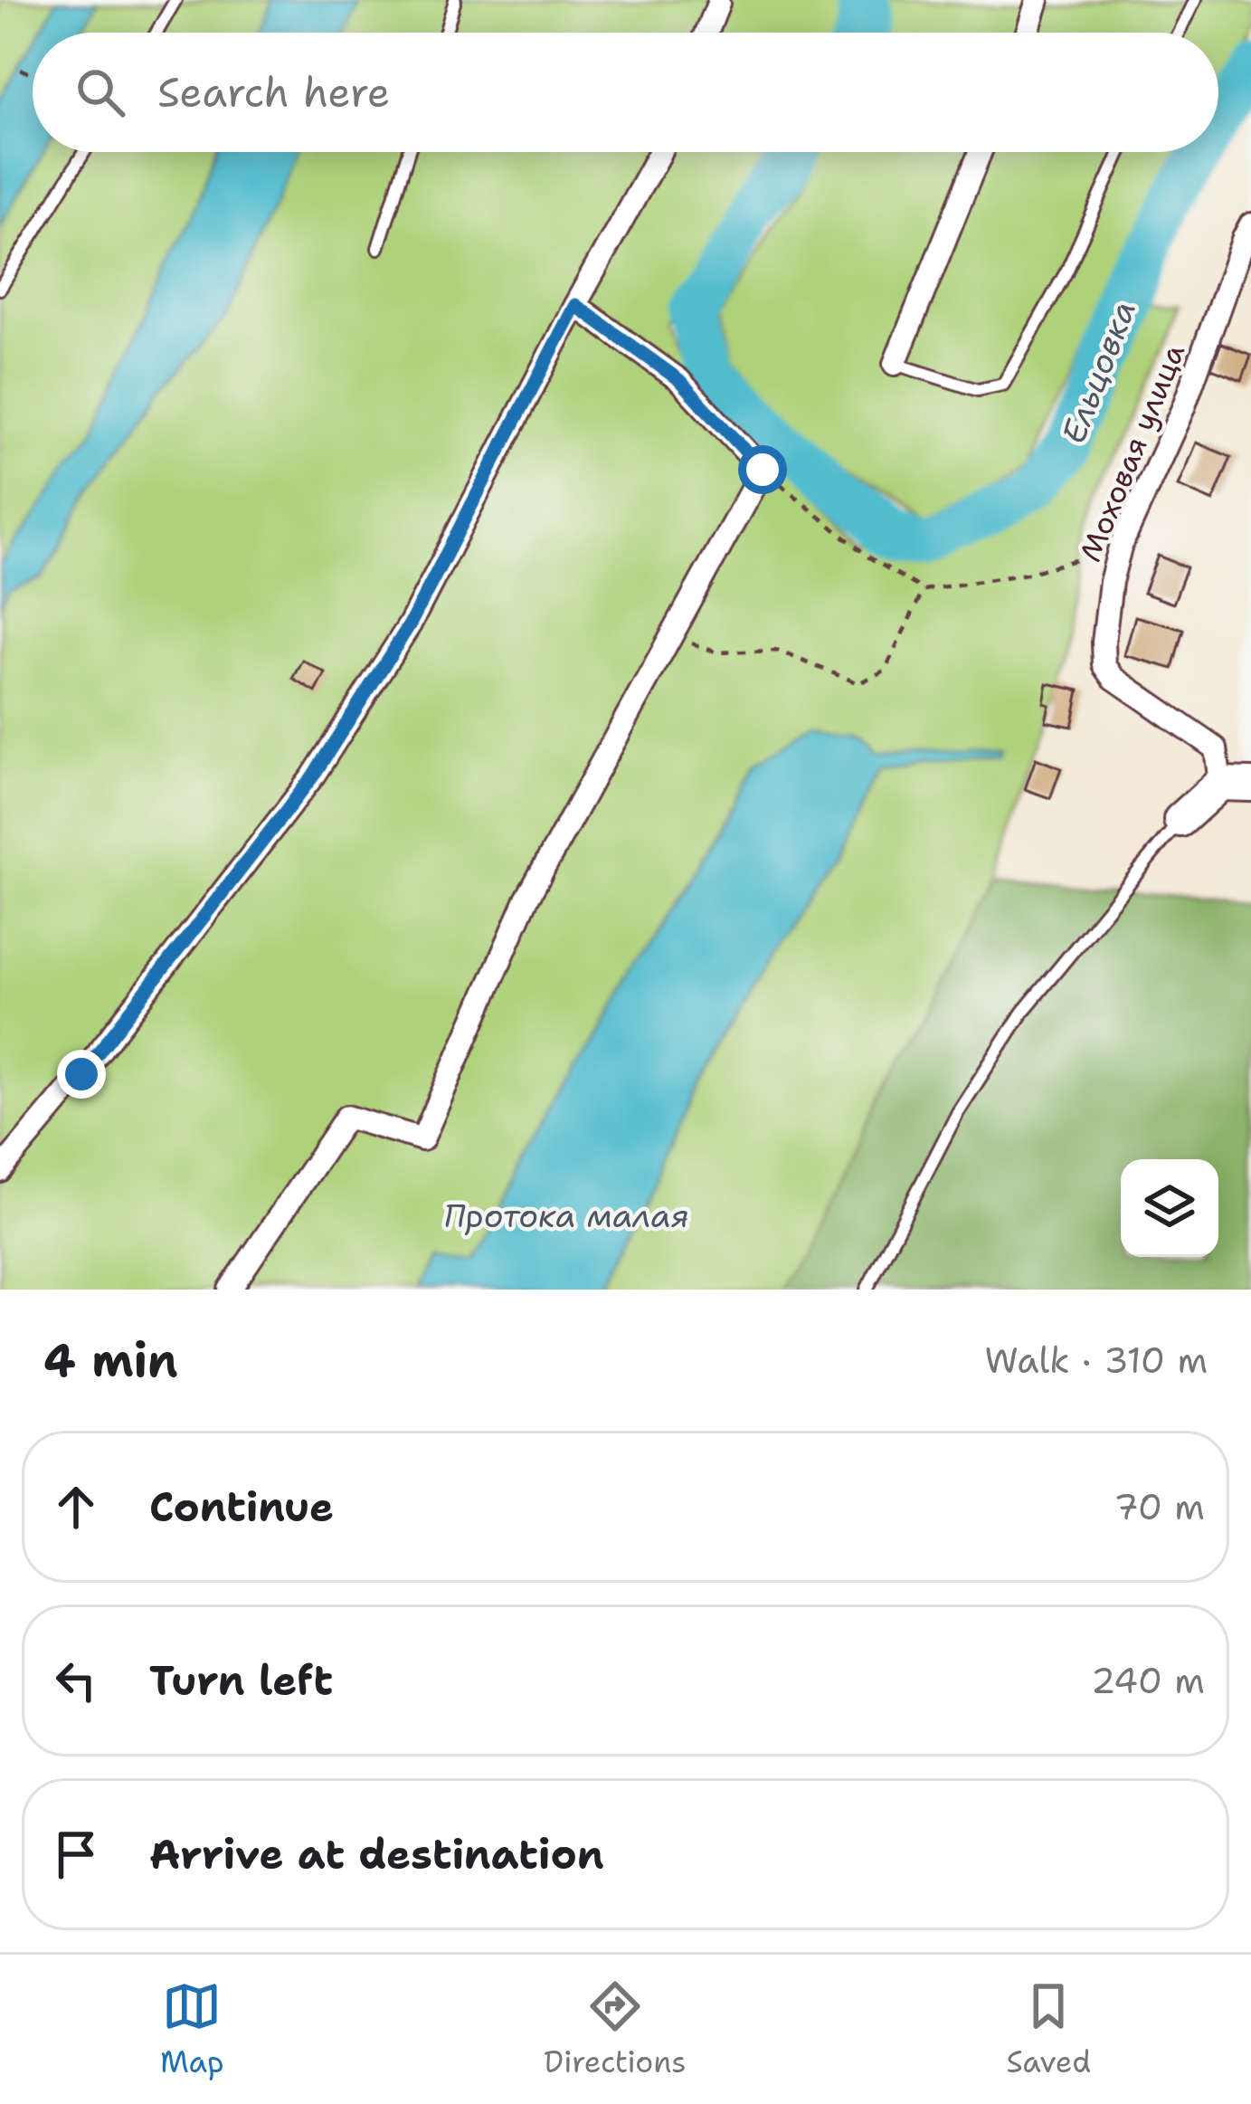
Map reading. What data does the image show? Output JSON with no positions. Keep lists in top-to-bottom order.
{
  "streets": {
    "street": ["Моховая улица"]
  },
  "water": ["Ельцовка", "Протока малая"],
  "page": {
    "search": "Search here",
    "heading": ["4 min", "Walk · 310 m"],
    "list": [
      ["Continue", "70 m"],
      ["Turn left", "240 m"],
      "Arrive at destination"
    ],
    "nav": ["Map", "Directions", "Saved"]
  }
}
